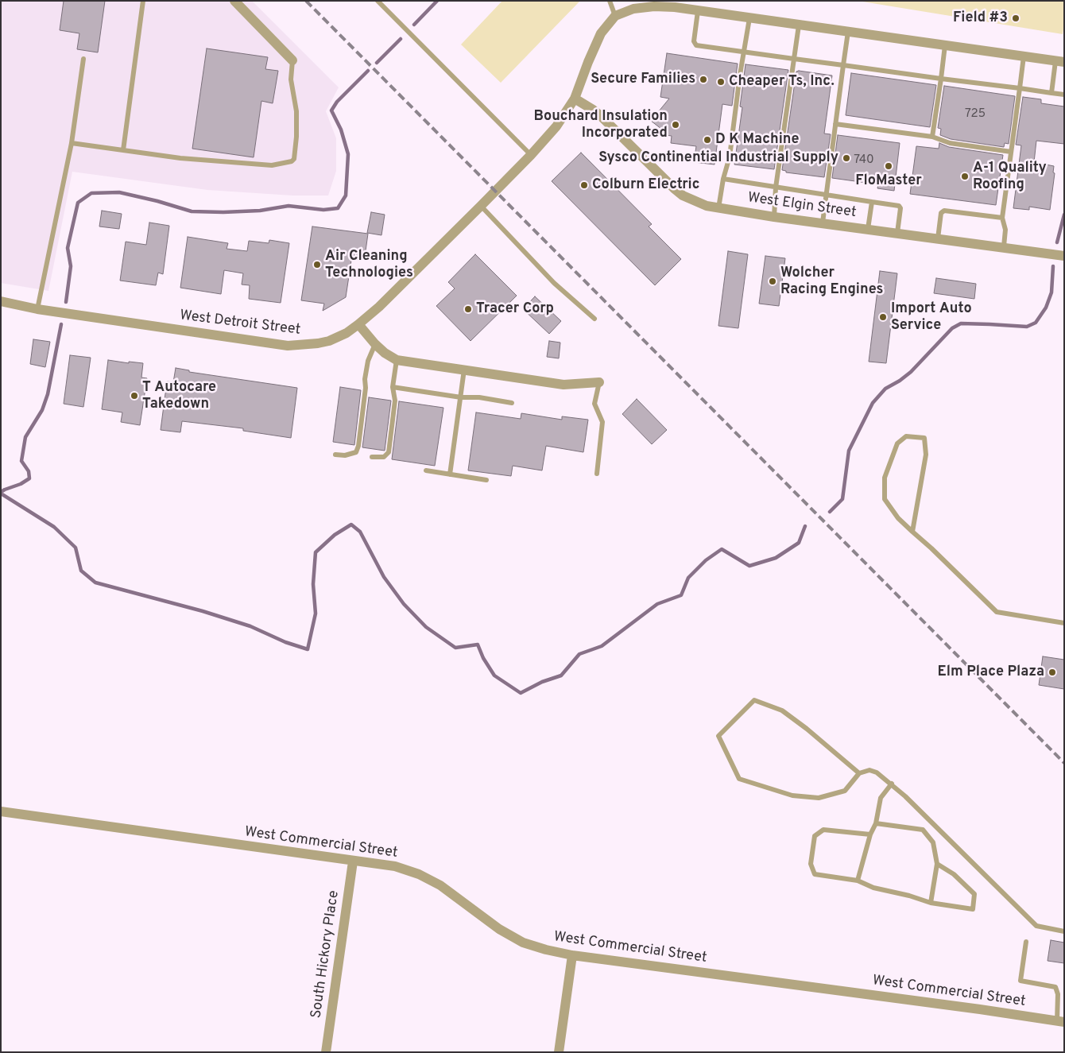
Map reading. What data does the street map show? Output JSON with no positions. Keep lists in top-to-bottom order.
{
  "streets": {
    "street": [
      "West Elgin Street",
      "West Detroit Street",
      "West Commercial Street",
      "South Hickory Place"
    ]
  },
  "crossings": [
    ["West Elgin Street", "West Detroit Street"],
    ["West Commercial Street", "South Hickory Place"]
  ],
  "places": [
    "Field #3",
    "Secure Families",
    "Cheaper Ts, Inc.",
    "Bouchard Insulation Incorporated",
    "D K Machine",
    "Sysco Continential Industrial Supply",
    "FloMaster",
    "A-1 Quality Roofing",
    "Colburn Electric",
    "Air Cleaning Technologies",
    "Wolcher Racing Engines",
    "Tracer Corp",
    "Import Auto Service",
    "T Autocare Takedown",
    "Elm Place Plaza"
  ],
  "house_numbers": ["725", "740"]
}
